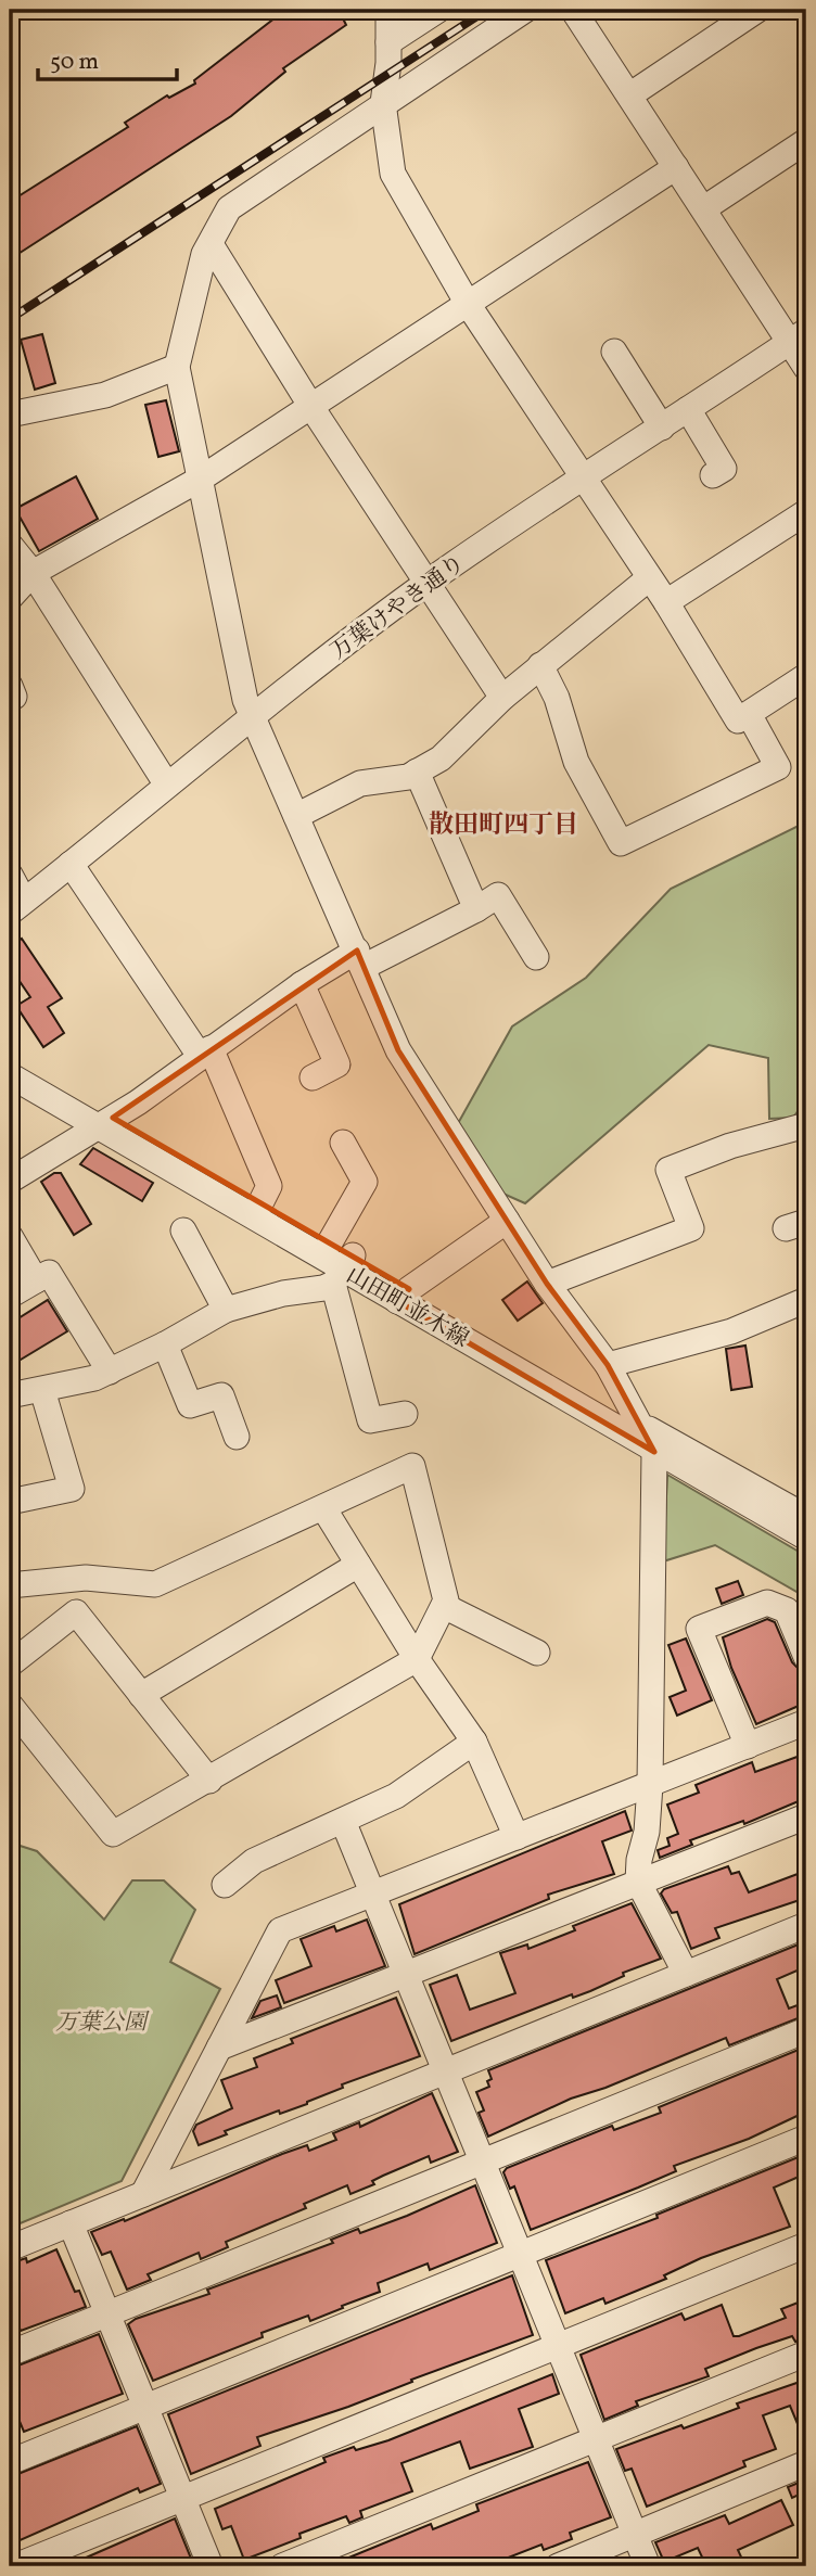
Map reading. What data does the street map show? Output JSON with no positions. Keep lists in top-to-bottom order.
{
  "streets": {
    "street": ["万葉けやき通り", "山田町並木線"]
  },
  "districts": ["散田町四丁目"],
  "parks": ["万葉公園"],
  "scale_bar": "50 m"
}
